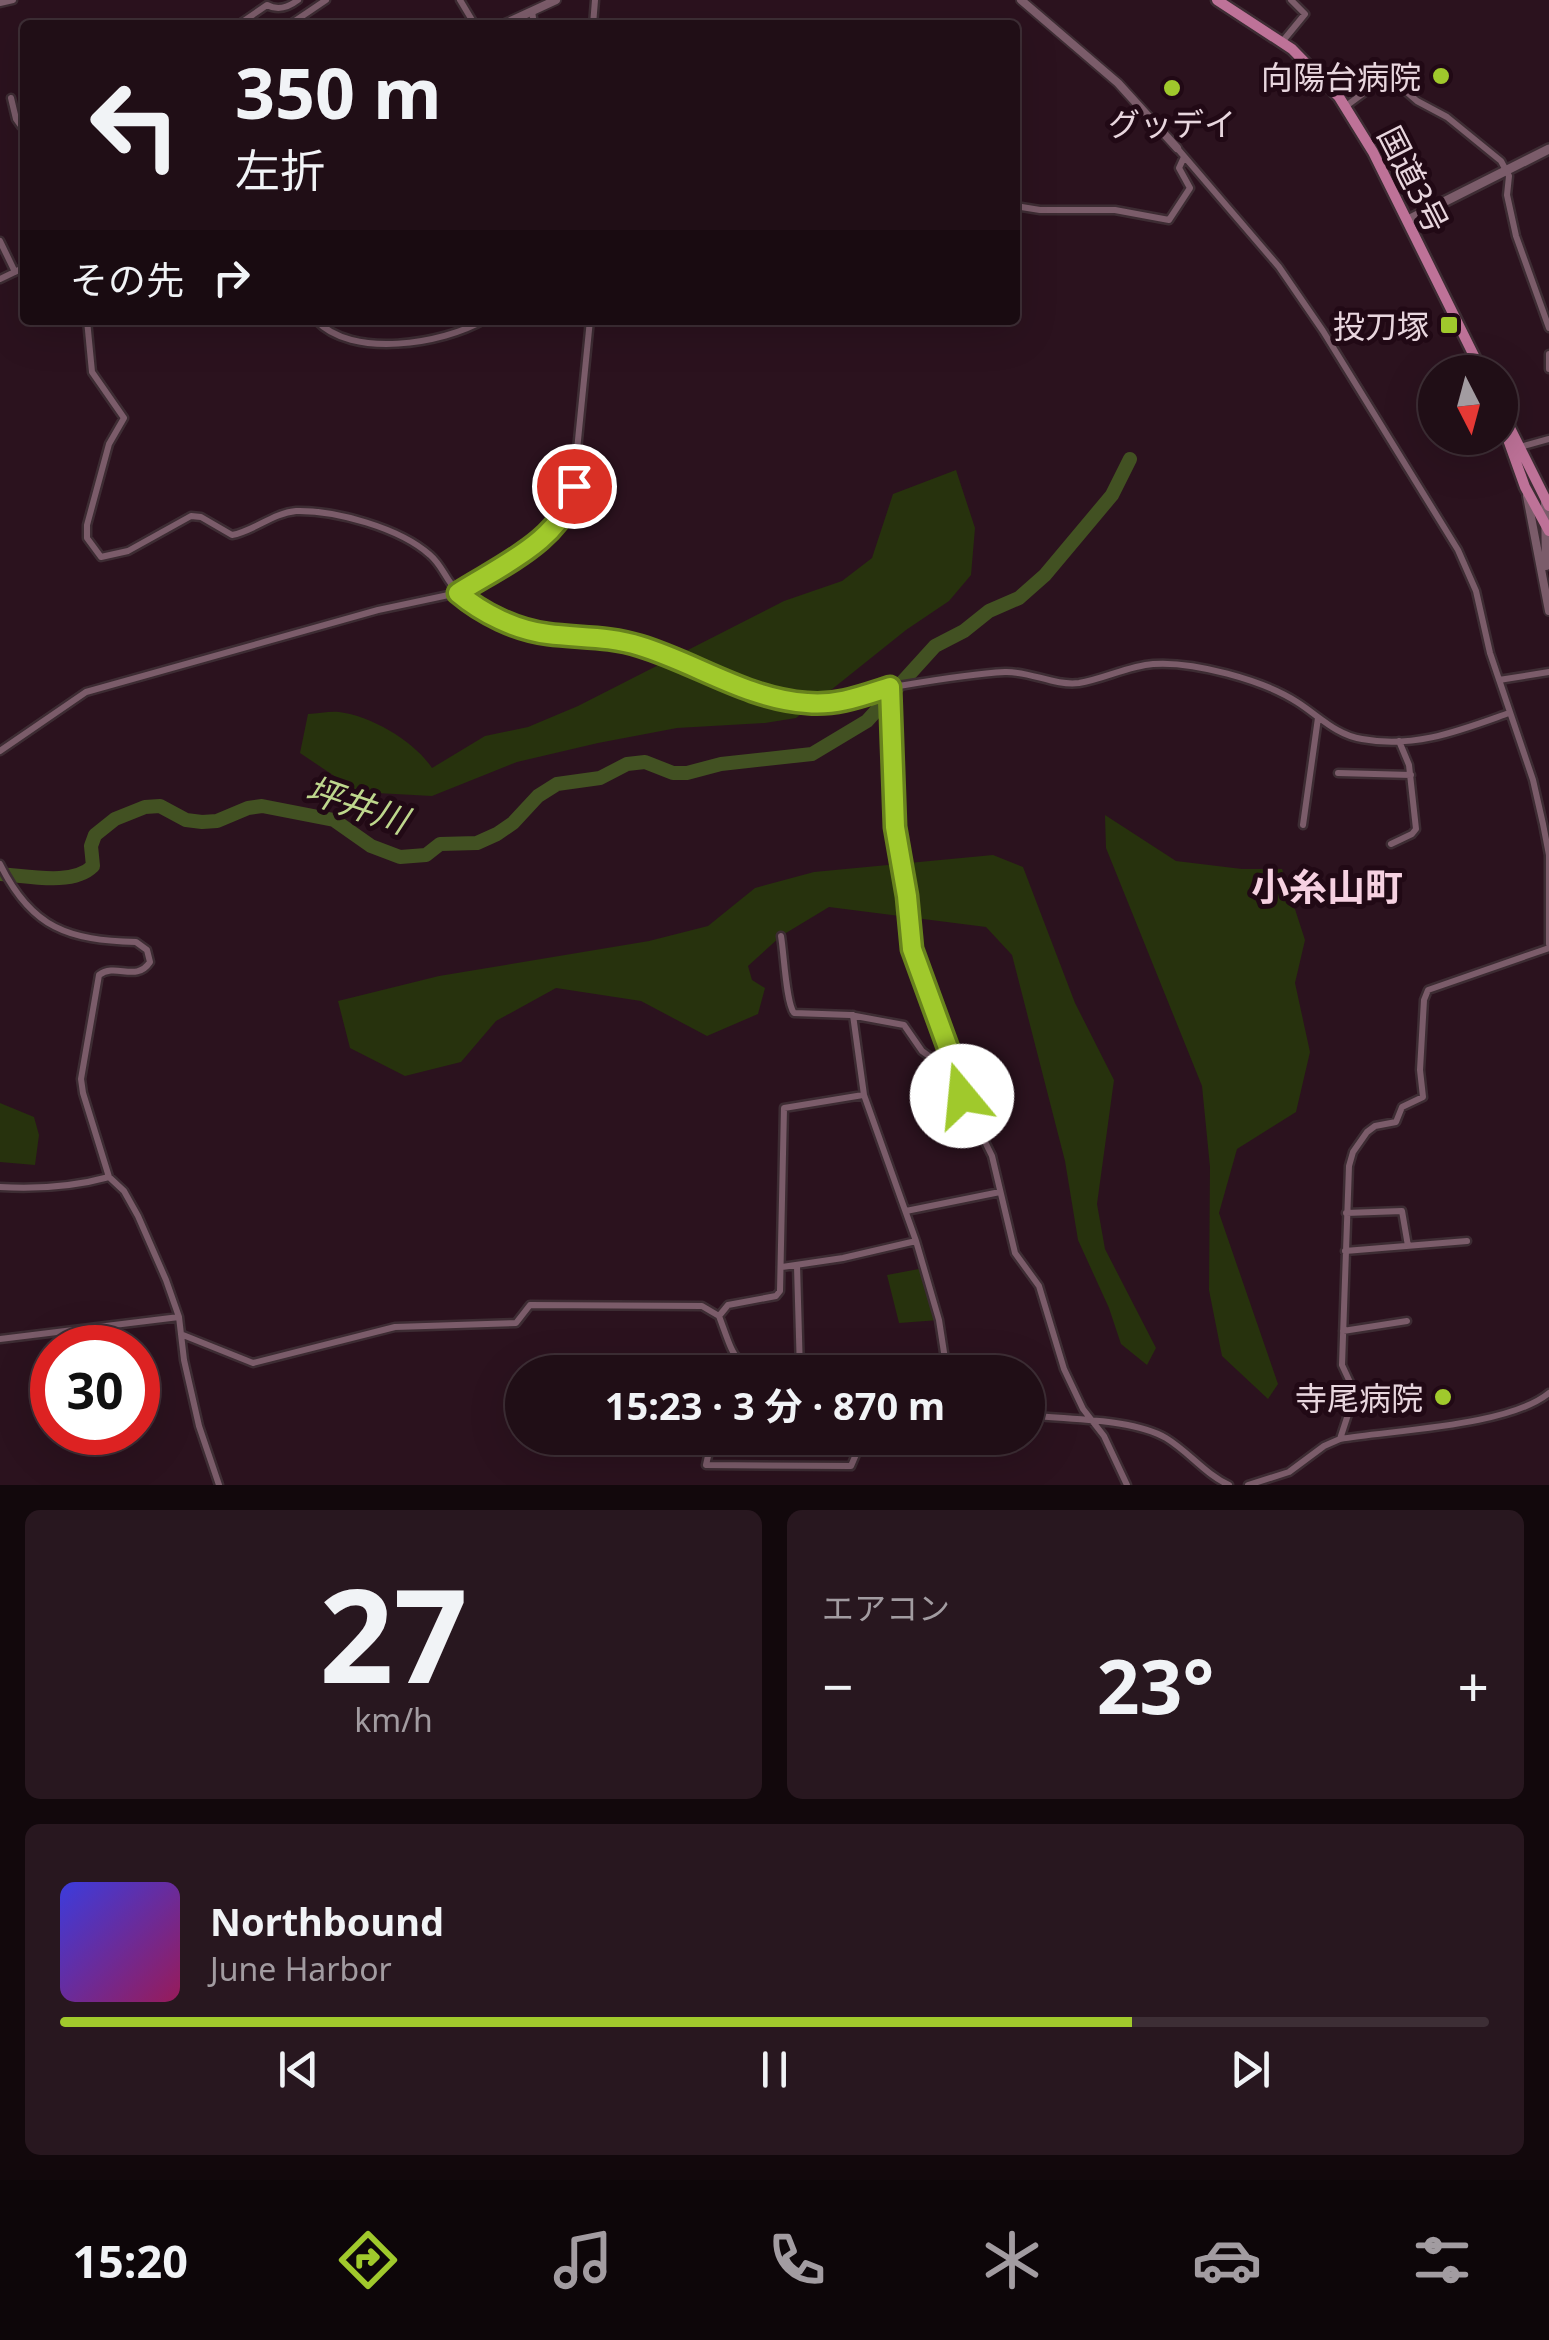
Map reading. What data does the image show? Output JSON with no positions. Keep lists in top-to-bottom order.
{
  "streets": {
    "highway": ["国道3号"]
  },
  "districts": ["小糸山町"],
  "water": ["坪井川"],
  "places": {
    "other": ["向陽台病院", "グッデイ", "寺尾病院"],
    "transit": ["投刀塚"]
  },
  "north": "bottom",
  "page": {
    "turn": ["350 m", "左折"],
    "then": "その先",
    "limit": "30",
    "trip": "15:23 · 3 分 · 870 m",
    "tile": [
      ["27", "km/h"],
      "エアコン"
    ],
    "heat": ["−", "23°", "+"],
    "song": ["Northbound", "June Harbor"],
    "tabs": "15:20"
  }
}
